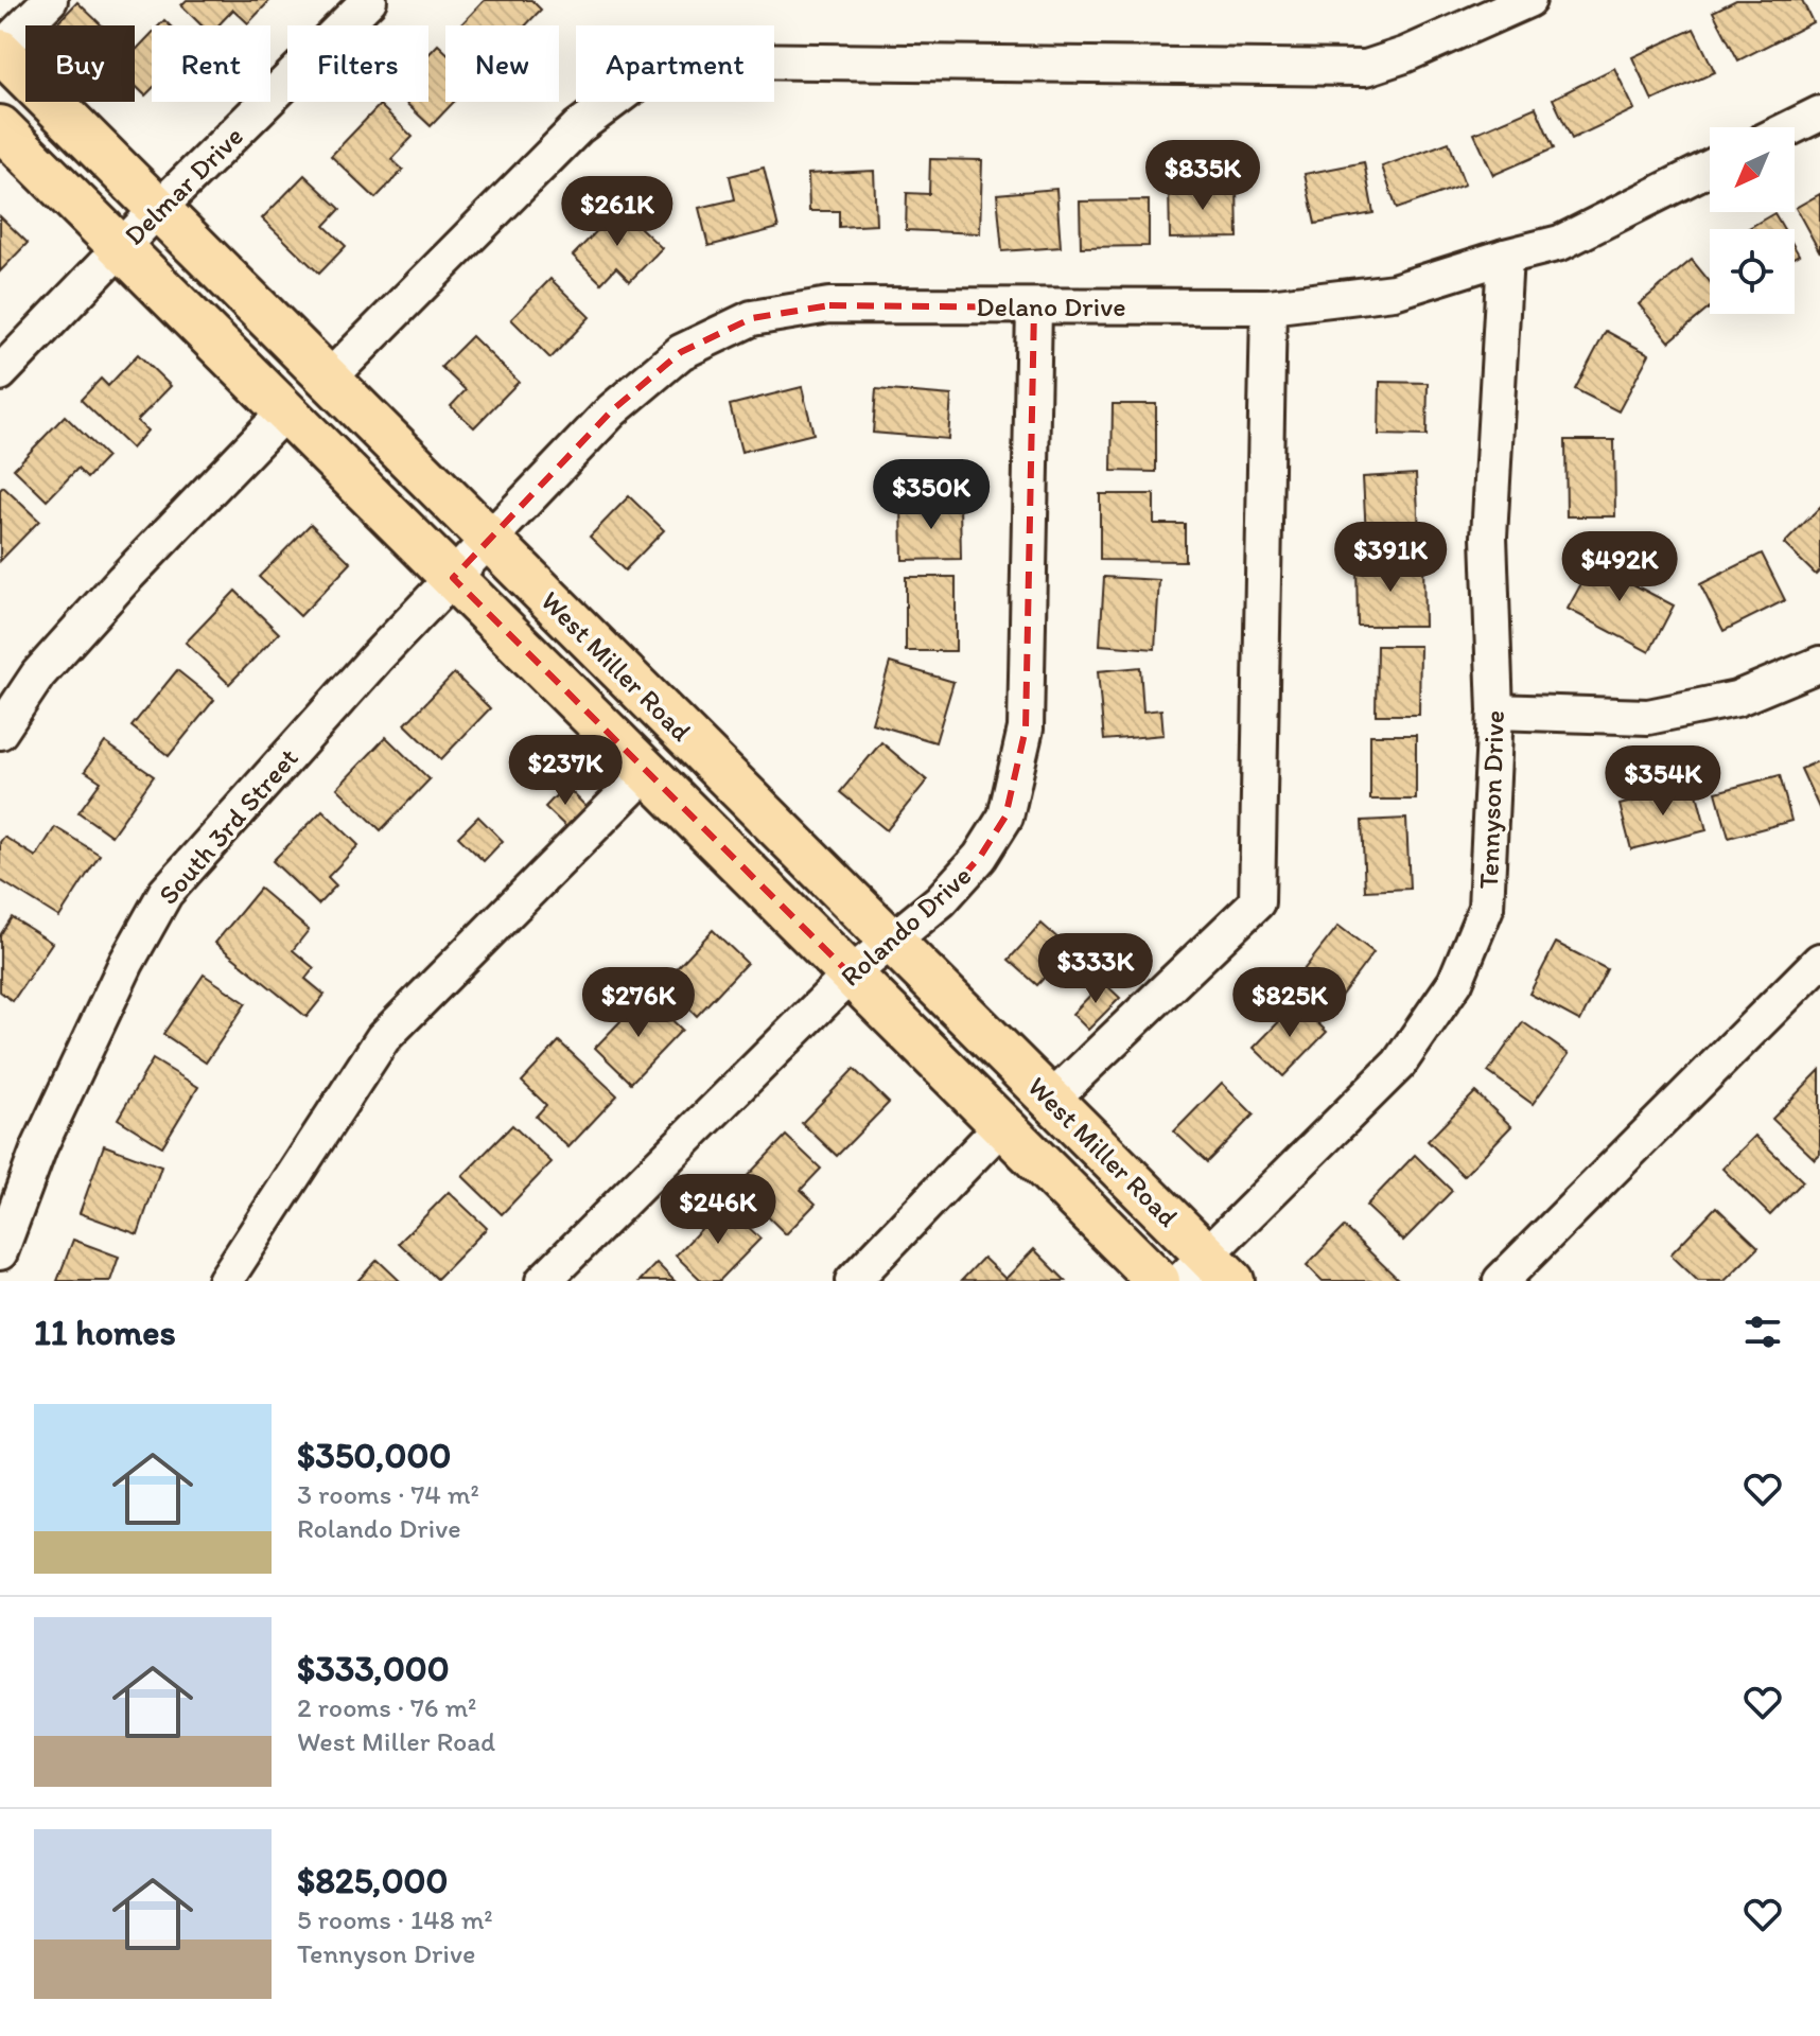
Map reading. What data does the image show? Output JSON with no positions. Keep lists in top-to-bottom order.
{
  "streets": {
    "main road": ["West Miller Road"],
    "street": [
      "Delmar Drive",
      "Delano Drive",
      "Tennyson Drive",
      "South 3rd Street",
      "Rolando Drive"
    ]
  },
  "crossings": [
    ["Delmar Drive", "West Miller Road"],
    ["Delano Drive", "West Miller Road"],
    ["Delano Drive", "Tennyson Drive"],
    ["Delano Drive", "South 3rd Street"],
    ["Delano Drive", "Rolando Drive"],
    ["West Miller Road", "Tennyson Drive"],
    ["West Miller Road", "South 3rd Street"],
    ["West Miller Road", "Rolando Drive"]
  ],
  "north": "bottom left",
  "page": {
    "chip": [
      "Buy",
      "Rent",
      "Filters",
      "New",
      "Apartment"
    ],
    "price": [
      "$835K",
      "$261K",
      "$350K",
      "$391K",
      "$492K",
      "$237K",
      "$354K",
      "$333K",
      "$276K",
      "$825K",
      "$246K"
    ],
    "heading": "11 homes",
    "list": [
      {
        "name": "$350,000",
        "note": "3 rooms · 74 m² · Rolando Drive"
      },
      {
        "name": "$333,000",
        "note": "2 rooms · 76 m² · West Miller Road"
      },
      {
        "name": "$825,000",
        "note": "5 rooms · 148 m² · Tennyson Drive"
      }
    ]
  }
}
